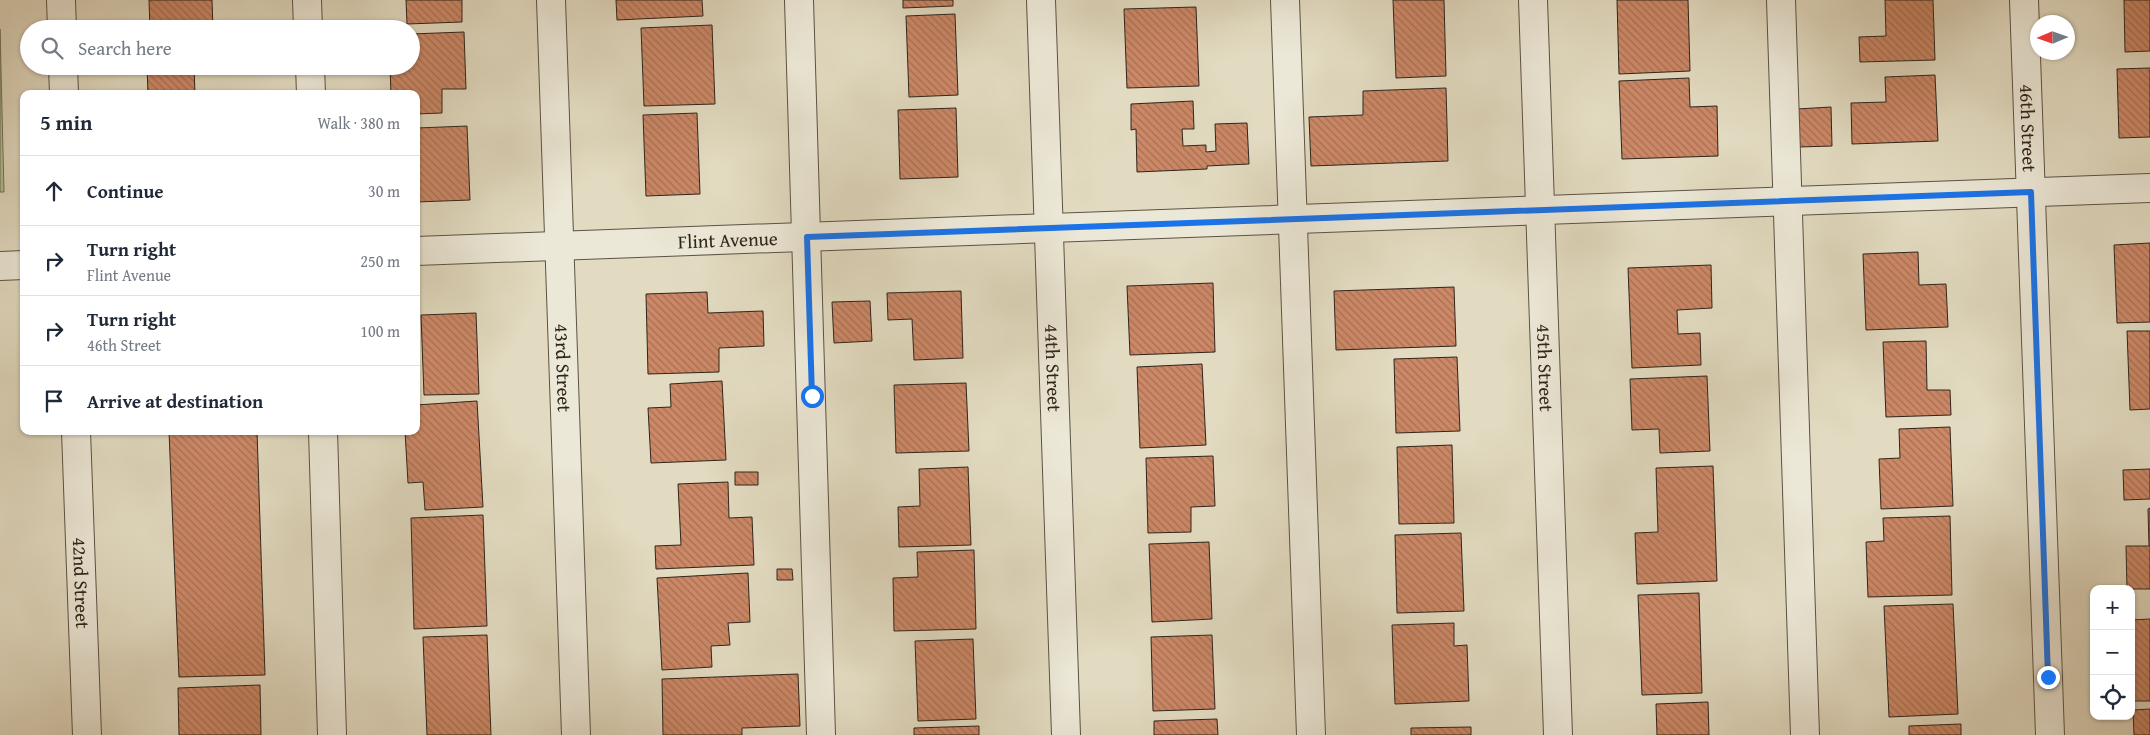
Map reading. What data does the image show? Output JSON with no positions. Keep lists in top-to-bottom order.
{
  "streets": {
    "street": [
      "46th Street",
      "Flint Avenue",
      "44th Street",
      "43rd Street",
      "45th Street",
      "42nd Street"
    ]
  },
  "crossings": [
    ["46th Street", "Flint Avenue"],
    ["Flint Avenue", "44th Street"],
    ["Flint Avenue", "43rd Street"],
    ["Flint Avenue", "45th Street"]
  ],
  "north": "left",
  "page": {
    "search": "Search here",
    "heading": ["5 min", "Walk · 380 m"],
    "list": [
      ["Continue", "30 m"],
      ["Turn right", "Flint Avenue", "250 m"],
      ["Turn right", "46th Street", "100 m"],
      "Arrive at destination"
    ],
    "map_buttons": ["+", "−"]
  }
}
